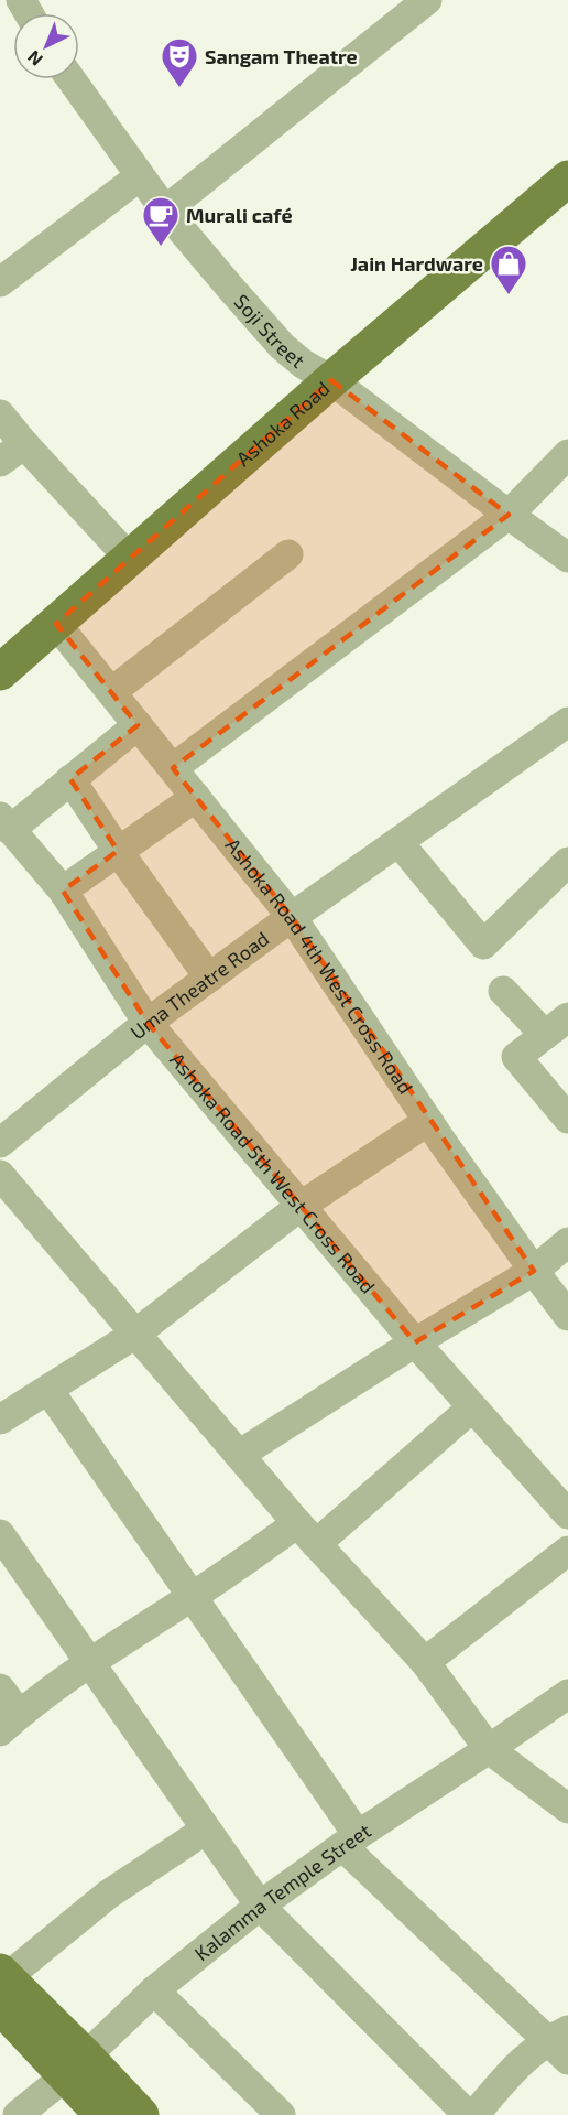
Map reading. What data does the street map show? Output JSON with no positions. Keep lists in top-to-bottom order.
{
  "streets": {
    "main road": ["Ashoka Road"],
    "street": [
      "Soji Street",
      "Ashoka Road 4th West Cross Road",
      "Uma Theatre Road",
      "Ashoka Road 5th West Cross Road",
      "Kalamma Temple Street"
    ]
  },
  "crossings": [
    ["Soji Street", "Ashoka Road"],
    ["Ashoka Road", "Ashoka Road 4th West Cross Road"],
    ["Ashoka Road 4th West Cross Road", "Uma Theatre Road"],
    ["Uma Theatre Road", "Ashoka Road 5th West Cross Road"]
  ],
  "places": {
    "theatre": ["Sangam Theatre"],
    "cafe": ["Murali café"],
    "shop": ["Jain Hardware"]
  },
  "north": "bottom left"
}
